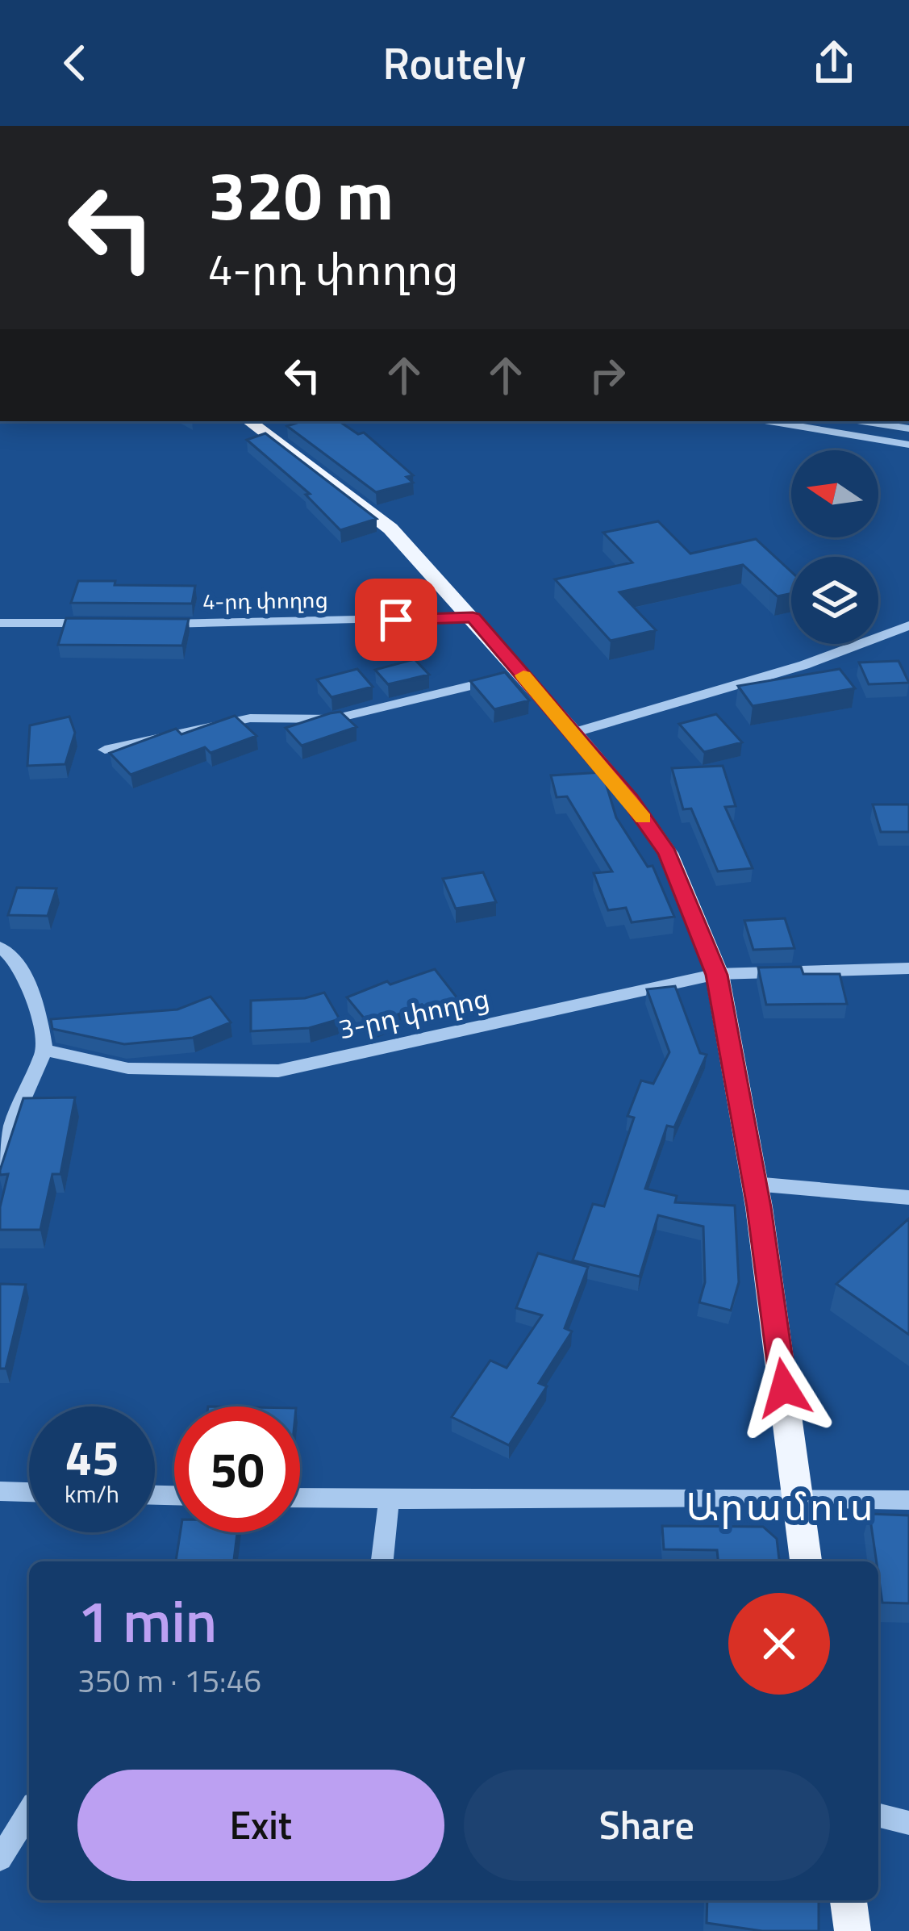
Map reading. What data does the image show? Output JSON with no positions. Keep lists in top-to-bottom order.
{
  "streets": {
    "street": ["4-րդ փողոց", "3-րդ փողոց"]
  },
  "districts": ["Արամուս"],
  "north": "left",
  "page": {
    "header": "Routely",
    "turn": ["320 m", "4-րդ փողոց"],
    "speed": "45 km/h",
    "limit": "50",
    "heading": ["1 min", "350 m · 15:46"],
    "buttons": ["Exit", "Share"]
  }
}
